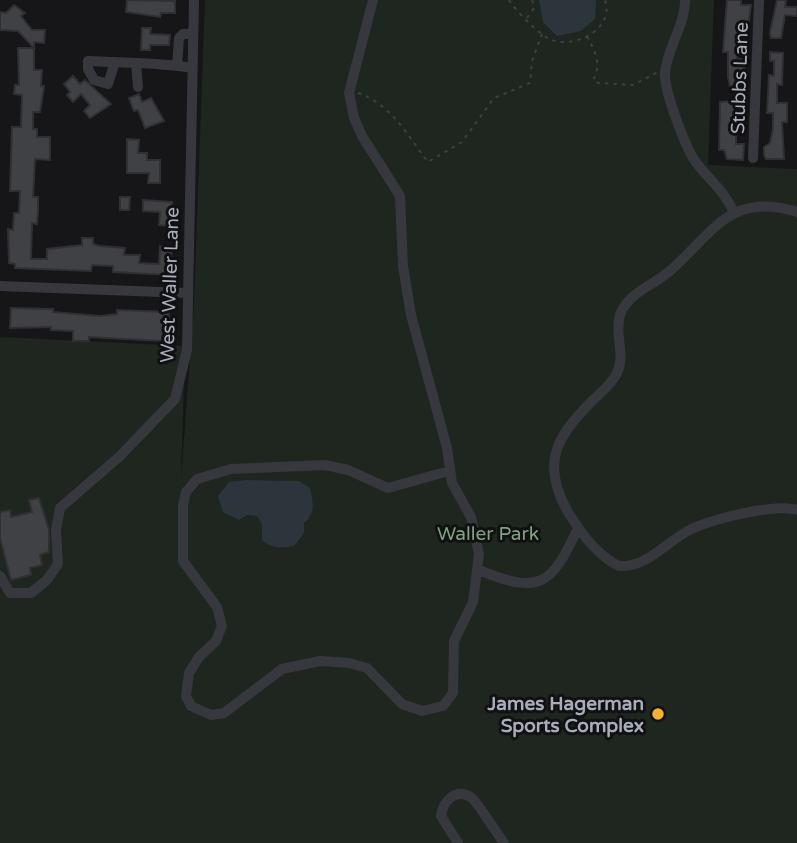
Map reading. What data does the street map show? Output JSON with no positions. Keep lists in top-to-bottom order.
{
  "streets": {
    "street": ["Stubbs Lane", "West Waller Lane"]
  },
  "parks": ["Waller Park"],
  "places": ["James Hagerman Sports Complex"]
}
